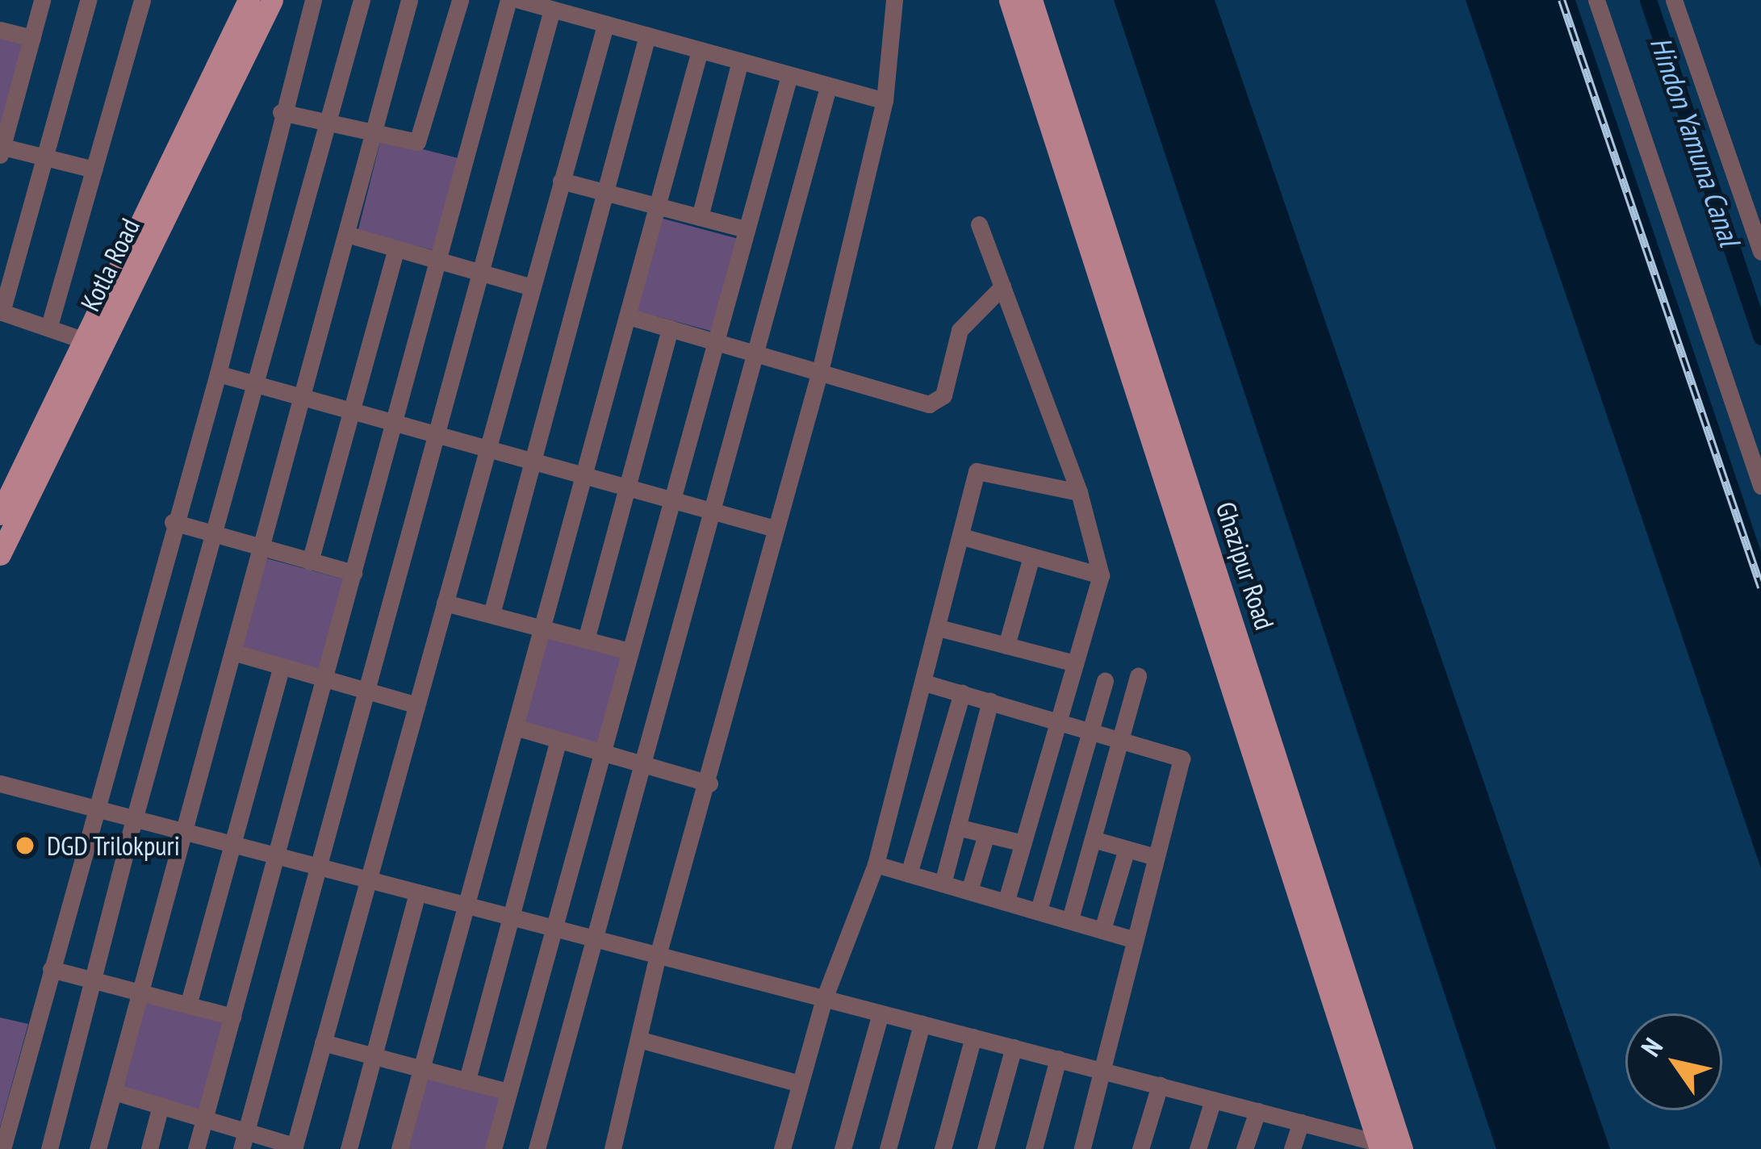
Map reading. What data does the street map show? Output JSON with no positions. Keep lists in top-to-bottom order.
{
  "streets": {
    "main road": ["Kotla Road", "Ghazipur Road"]
  },
  "water": ["Hindon Yamuna Canal"],
  "places": ["DGD Trilokpuri"],
  "north": "top left"
}
